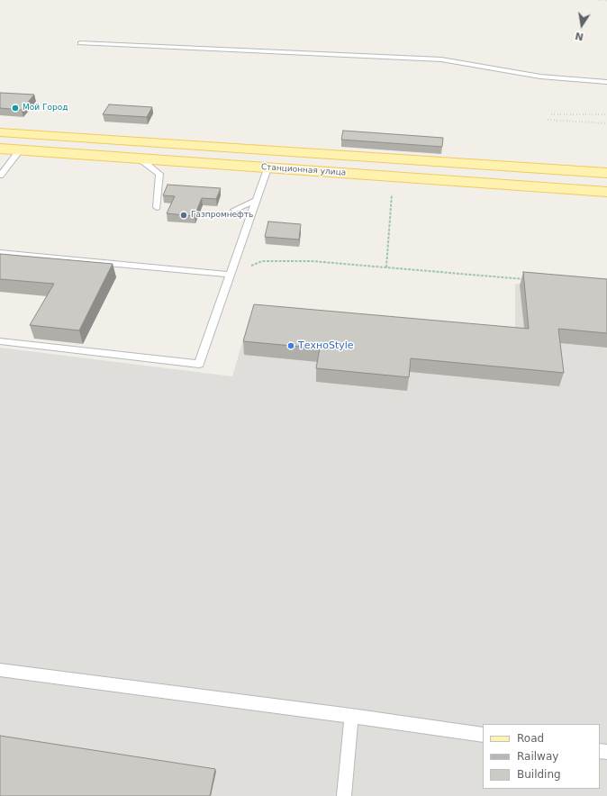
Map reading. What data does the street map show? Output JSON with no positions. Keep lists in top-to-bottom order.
{
  "streets": {
    "main road": ["Станционная улица"]
  },
  "places": ["Мой Город", "Газпромнефть", "ТехноStyle"],
  "legend": ["Road", "Railway", "Building"],
  "north": "bottom"
}
